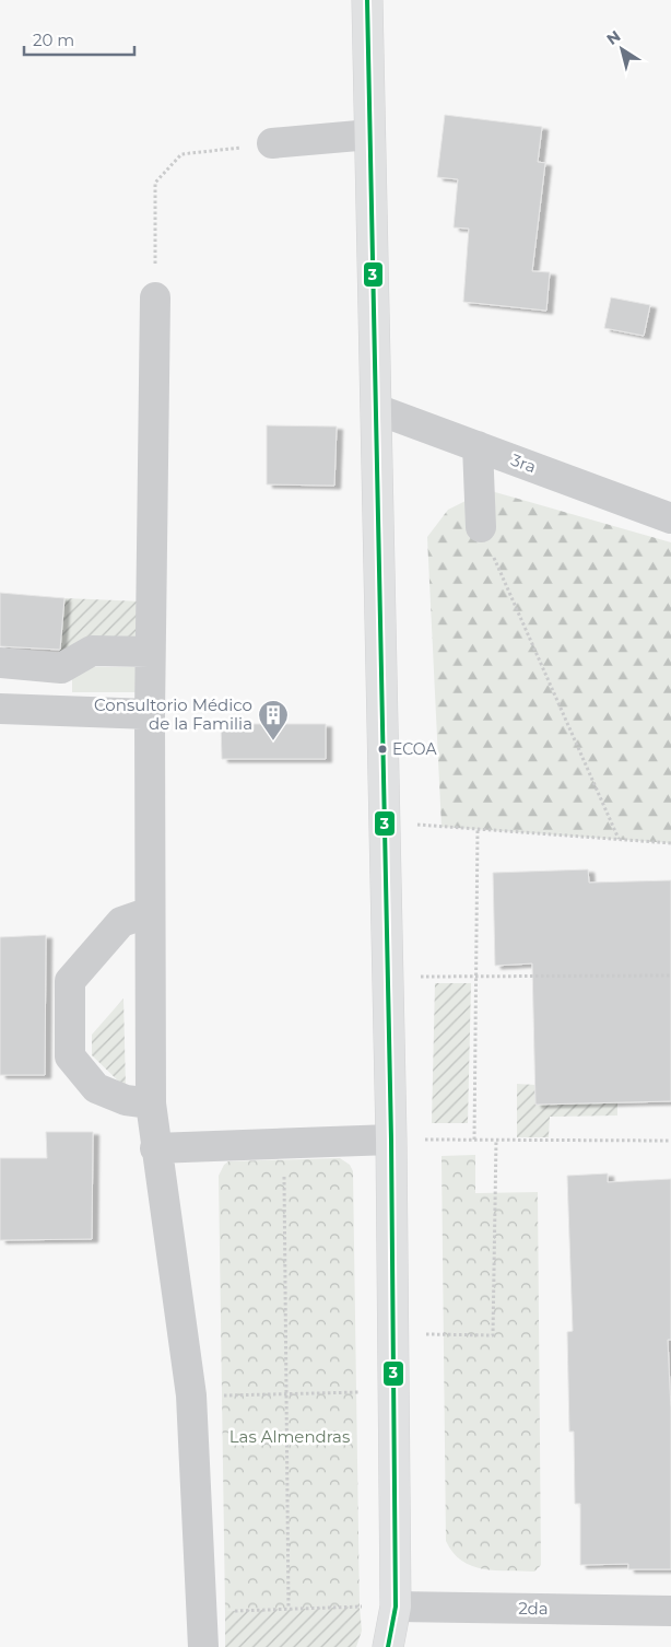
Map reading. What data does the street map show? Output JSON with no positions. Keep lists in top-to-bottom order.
{
  "streets": {
    "street": ["3ra", "2da"]
  },
  "parks": ["Las Almendras"],
  "places": {
    "building": ["Consultorio Médico de la Familia"],
    "other": ["ECOA"]
  },
  "lines": ["transit line 3"],
  "scale_bar": "20 m",
  "north": "top left"
}
